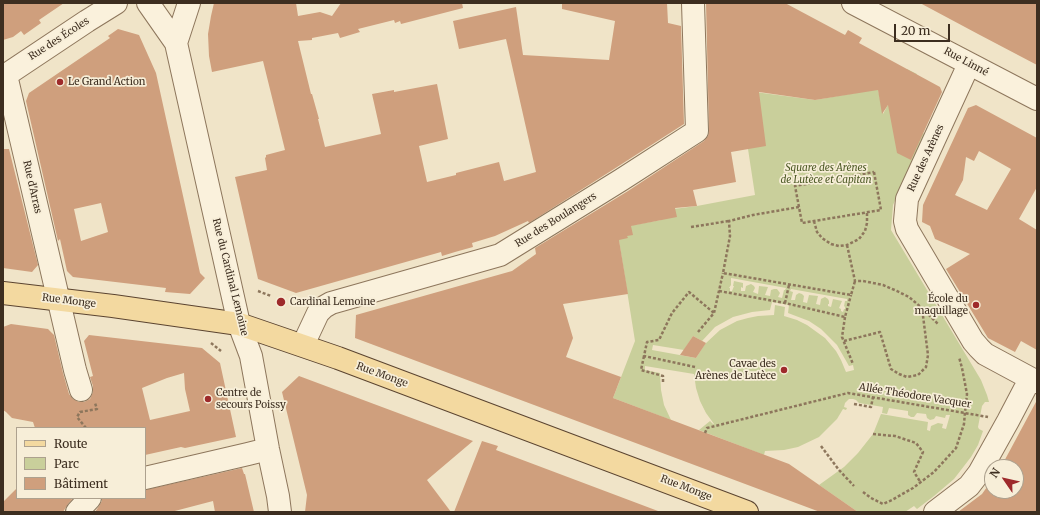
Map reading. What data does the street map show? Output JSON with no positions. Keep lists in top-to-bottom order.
{
  "streets": {
    "main road": ["Rue Monge"],
    "street": [
      "Rue des Écoles",
      "Rue Linné",
      "Rue des Arènes",
      "Rue d'Arras",
      "Rue des Boulangers",
      "Rue du Cardinal Lemoine"
    ],
    "path": ["Allée Théodore Vacquer"]
  },
  "crossings": [
    ["Rue des Écoles", "Rue d'Arras"],
    ["Rue Linné", "Rue des Arènes"],
    ["Rue d'Arras", "Rue Monge"],
    ["Rue des Boulangers", "Rue Monge"],
    ["Rue du Cardinal Lemoine", "Rue Monge"]
  ],
  "parks": ["Square des Arènes de Lutèce et Capitan"],
  "places": [
    "Le Grand Action",
    "Cardinal Lemoine",
    "École du maquillage",
    "Cavae des Arènes de Lutèce",
    "Centre de secours Poissy"
  ],
  "legend": ["Route", "Parc", "Bâtiment"],
  "scale_bar": "20 m",
  "north": "top left"
}
